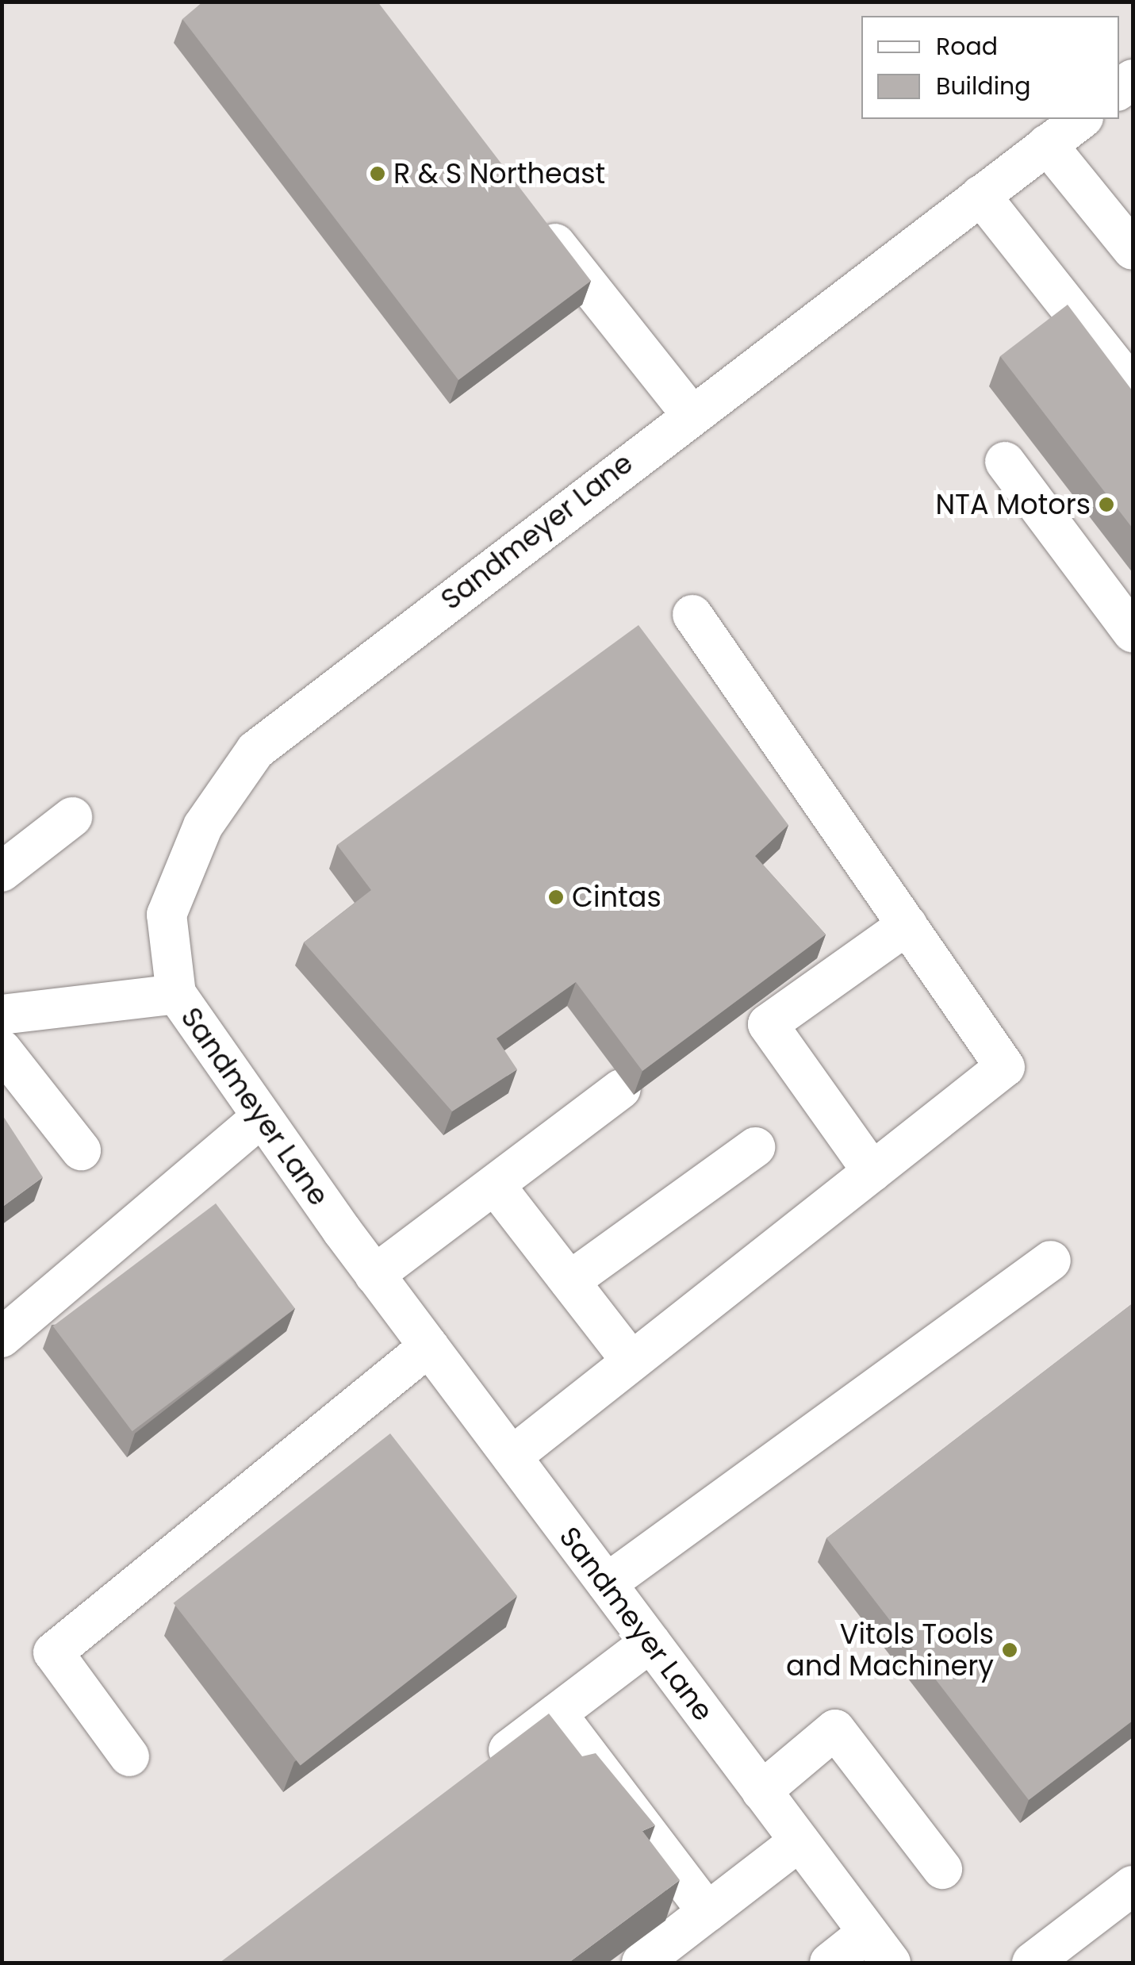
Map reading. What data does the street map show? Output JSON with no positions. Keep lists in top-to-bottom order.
{
  "streets": {
    "street": ["Sandmeyer Lane"]
  },
  "places": [
    "R & S Northeast",
    "NTA Motors",
    "Cintas",
    "Vitols Tools and Machinery"
  ],
  "legend": ["Road", "Building"]
}
